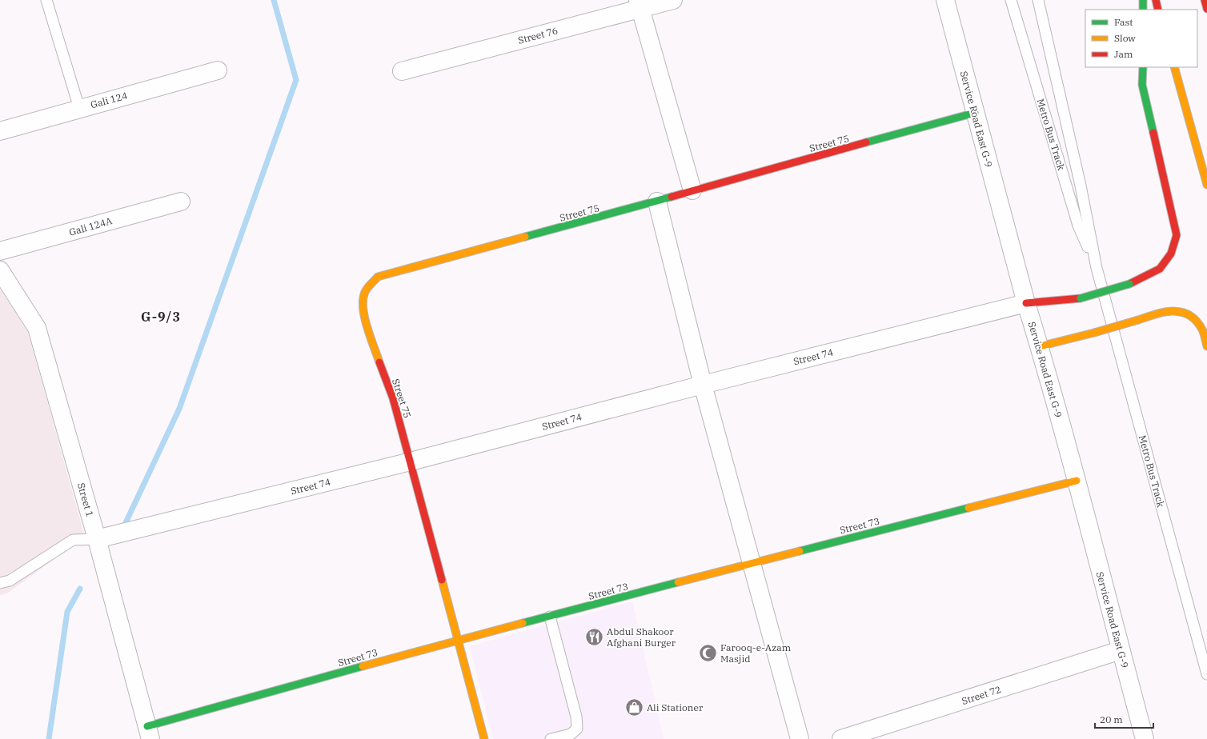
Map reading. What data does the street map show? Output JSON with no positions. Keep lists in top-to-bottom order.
{
  "streets": {
    "street": [
      "Street 76",
      "Gali 124",
      "Service Road East G-9",
      "Street 75",
      "Gali 124A",
      "Street 74",
      "Street 1",
      "Street 73",
      "Street 72"
    ],
    "lane": ["Metro Bus Track"]
  },
  "crossings": [
    ["Service Road East G-9", "Street 75"],
    ["Service Road East G-9", "Street 74"],
    ["Service Road East G-9", "Street 73"],
    ["Service Road East G-9", "Street 72"],
    ["Street 75", "Street 74"],
    ["Street 75", "Street 73"],
    ["Street 74", "Street 1"],
    ["Street 1", "Street 73"]
  ],
  "districts": ["G-9/3"],
  "places": {
    "restaurant": ["Abdul Shakoor Afghani Burger"],
    "mosque": ["Farooq-e-Azam Masjid"],
    "shop": ["Ali Stationer"]
  },
  "legend": ["Fast", "Slow", "Jam"],
  "scale_bar": "20 m"
}
